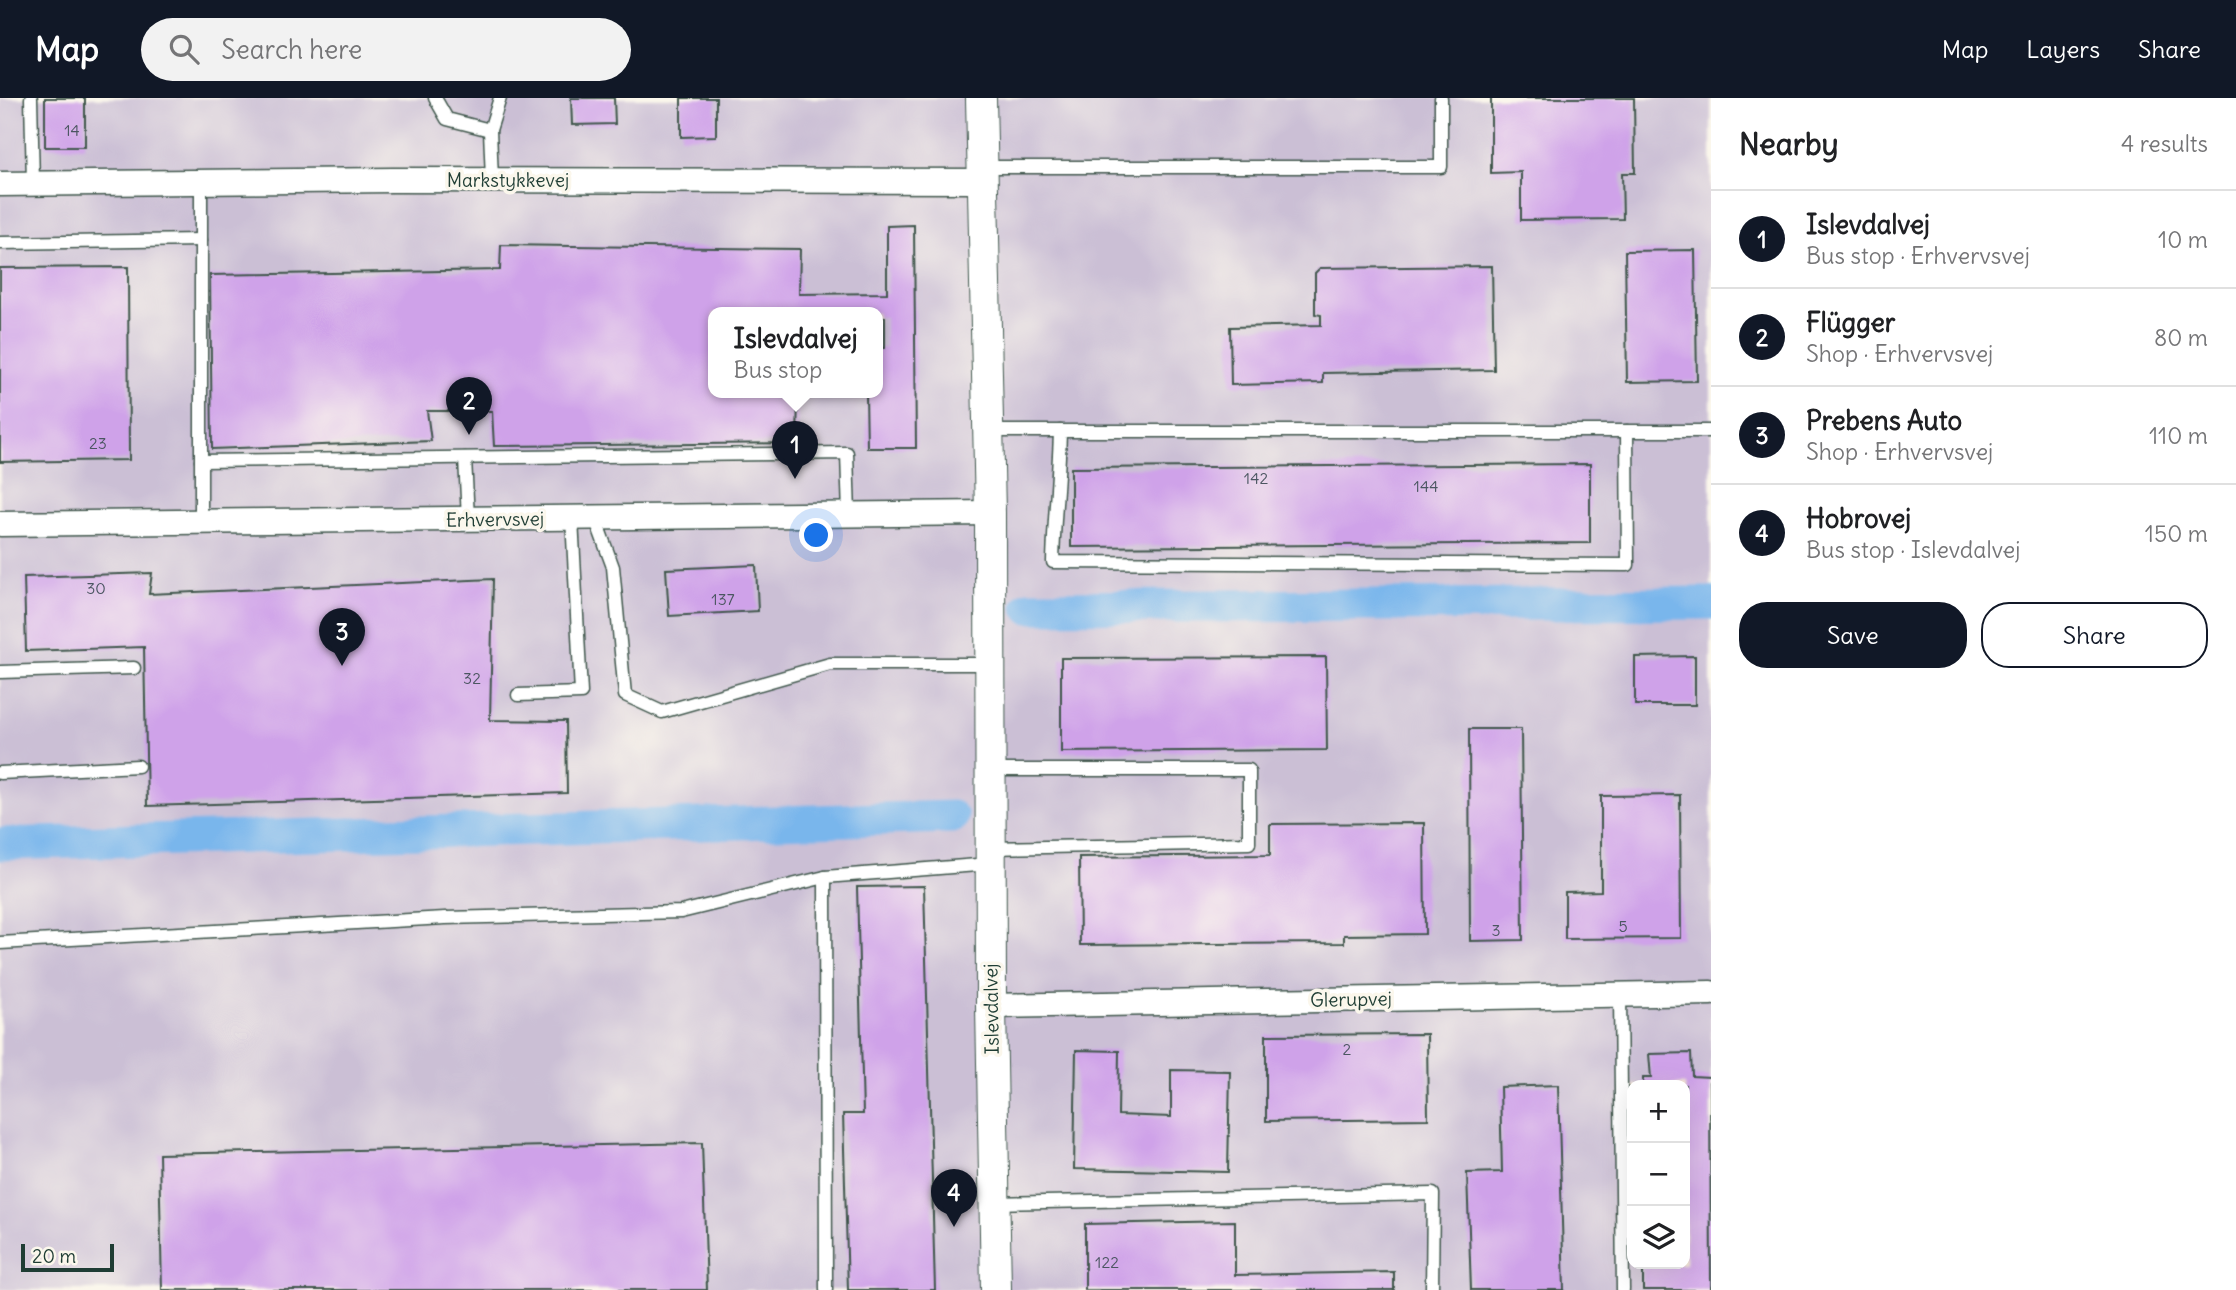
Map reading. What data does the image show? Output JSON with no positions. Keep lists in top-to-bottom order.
{
  "streets": {
    "street": [
      "Markstykkevej",
      "Erhvervsvej",
      "Glerupvej",
      "Islevdalvej"
    ]
  },
  "crossings": [
    ["Markstykkevej", "Islevdalvej"],
    ["Erhvervsvej", "Islevdalvej"],
    ["Glerupvej", "Islevdalvej"]
  ],
  "house_numbers": [
    "14",
    "23",
    "142",
    "144",
    "30",
    "137",
    "32",
    "5",
    "3",
    "2",
    "122"
  ],
  "scale_bar": "20 m",
  "page": {
    "header": "Map",
    "search": "Search here",
    "nav": ["Map", "Layers", "Share"],
    "heading": ["Nearby", "4 results"],
    "list": [
      {
        "mark": "1",
        "name": "Islevdalvej",
        "note": "Bus stop · Erhvervsvej",
        "value": "10 m"
      },
      {
        "mark": "2",
        "name": "Flügger",
        "note": "Shop · Erhvervsvej",
        "value": "80 m"
      },
      {
        "mark": "3",
        "name": "Prebens Auto",
        "note": "Shop · Erhvervsvej",
        "value": "110 m"
      },
      {
        "mark": "4",
        "name": "Hobrovej",
        "note": "Bus stop · Islevdalvej",
        "value": "150 m"
      }
    ],
    "popup": ["Islevdalvej", "Bus stop"],
    "pins": [
      "2",
      "1",
      "3",
      "4"
    ],
    "buttons": ["Save", "Share"],
    "map_buttons": ["+", "−"],
    "scale": "20 m"
  }
}
